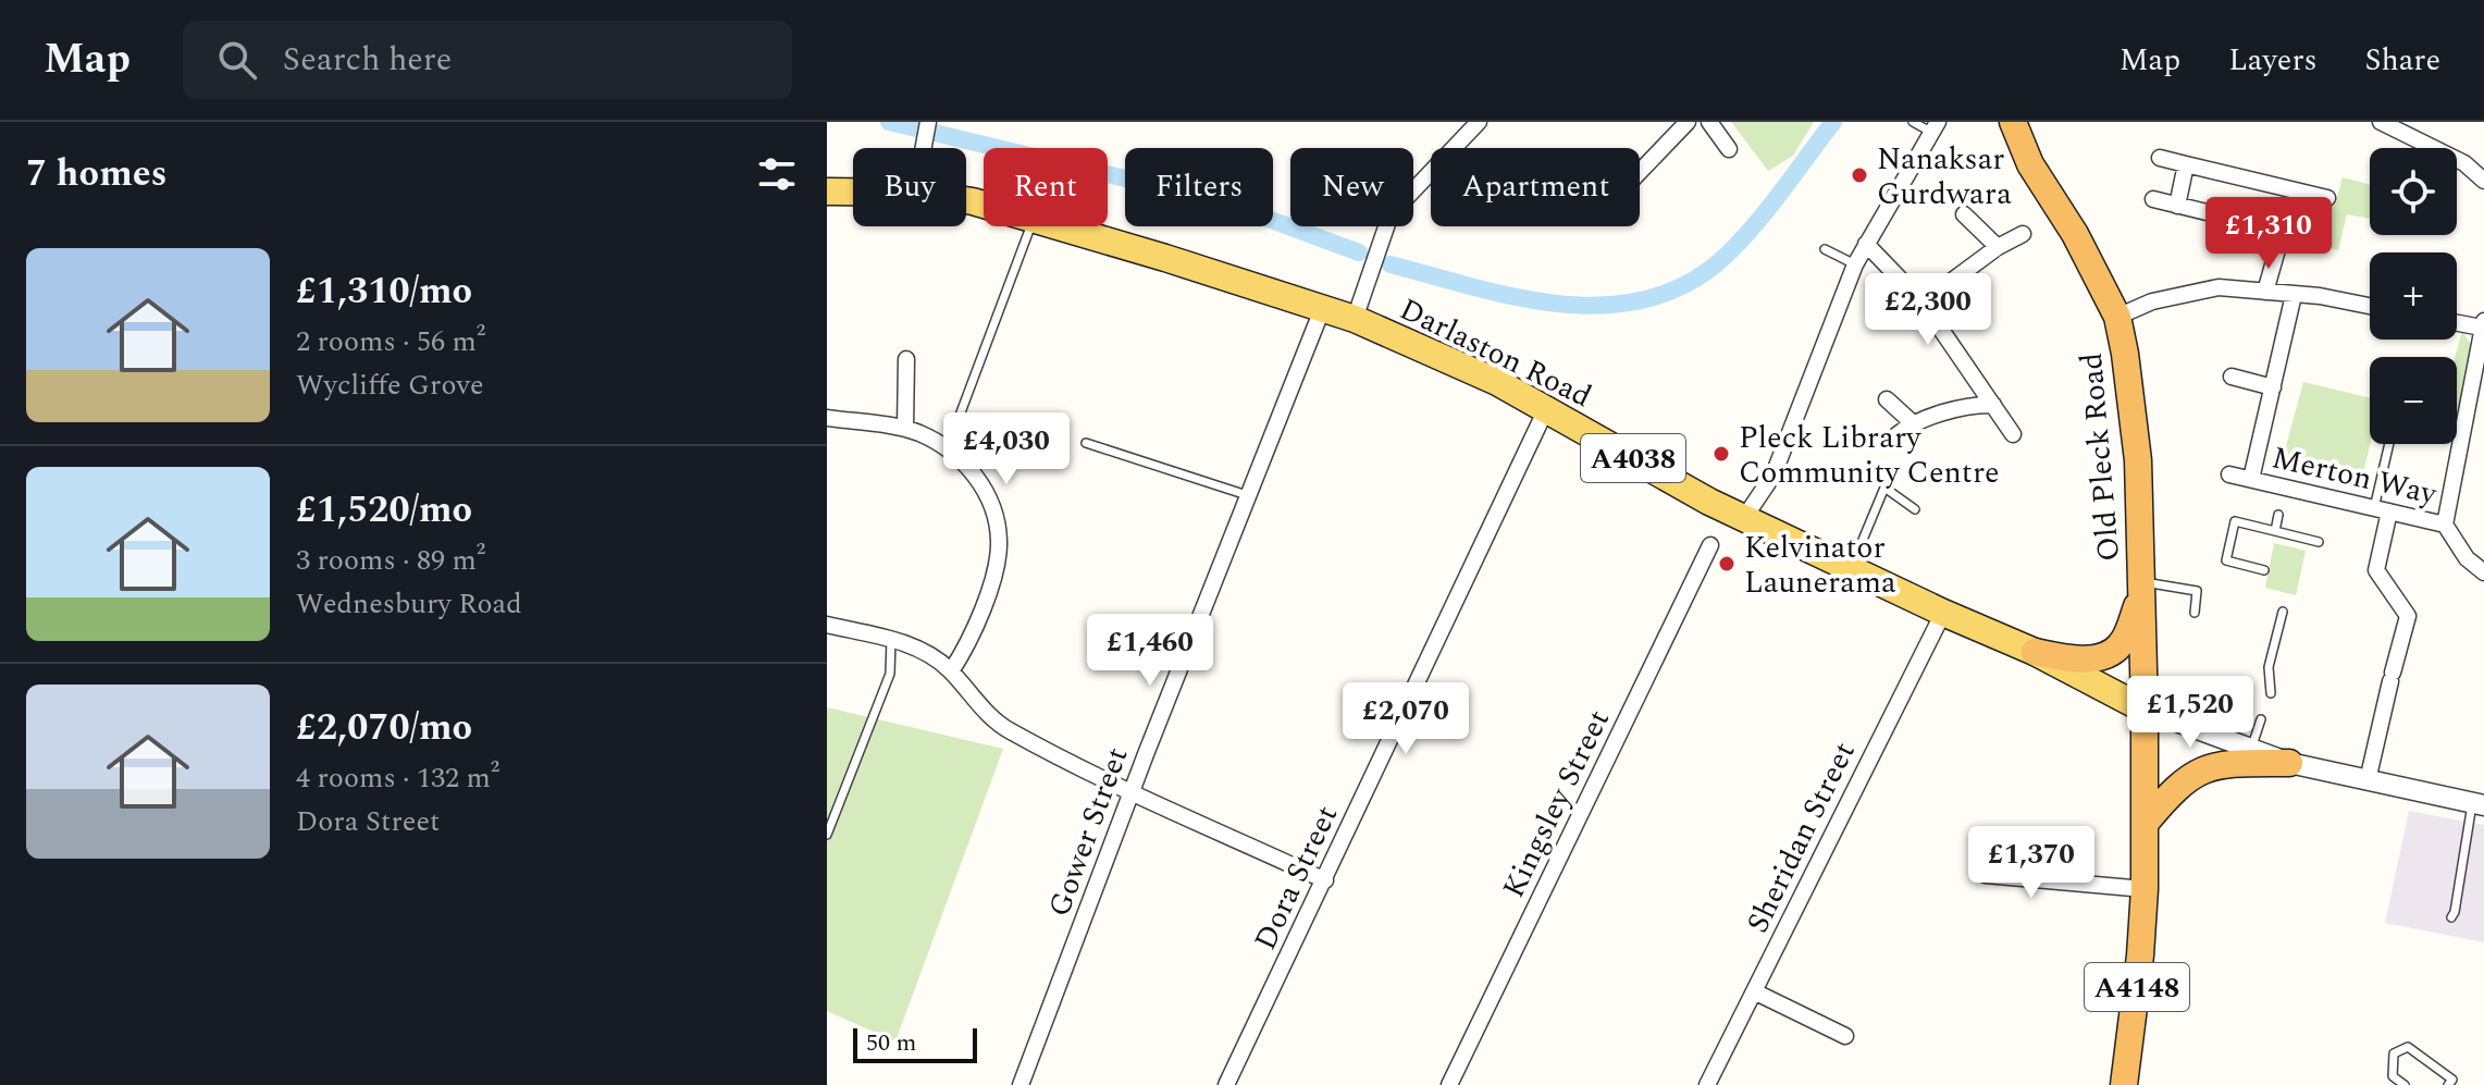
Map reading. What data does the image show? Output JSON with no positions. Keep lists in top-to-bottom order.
{
  "streets": {
    "highway": ["Old Pleck Road", "A4148"],
    "main road": ["Darlaston Road", "A4038"],
    "street": [
      "Merton Way",
      "Kingsley Street",
      "Gower Street",
      "Sheridan Street",
      "Dora Street"
    ]
  },
  "crossings": [
    ["Darlaston Road", "Old Pleck Road"],
    ["Darlaston Road", "Gower Street"],
    ["Darlaston Road", "Sheridan Street"],
    ["Darlaston Road", "Dora Street"],
    ["Darlaston Road", "A4148"],
    ["Old Pleck Road", "A4148"]
  ],
  "places": ["Nanaksar Gurdwara", "Pleck Library Community Centre", "Kelvinator Launerama"],
  "scale_bar": "50 m",
  "page": {
    "header": "Map",
    "search": "Search here",
    "nav": ["Map", "Layers", "Share"],
    "heading": "7 homes",
    "map_buttons": ["+", "−"],
    "chip": [
      "Buy",
      "Rent",
      "Filters",
      "New",
      "Apartment"
    ],
    "price": [
      "£1,310",
      "£2,300",
      "£4,030",
      "£1,460",
      "£1,520",
      "£2,070",
      "£1,370"
    ],
    "list": [
      {
        "name": "£1,310/mo",
        "note": "2 rooms · 56 m² · Wycliffe Grove"
      },
      {
        "name": "£1,520/mo",
        "note": "3 rooms · 89 m² · Wednesbury Road"
      },
      {
        "name": "£2,070/mo",
        "note": "4 rooms · 132 m² · Dora Street"
      }
    ],
    "scale": "50 m"
  }
}
